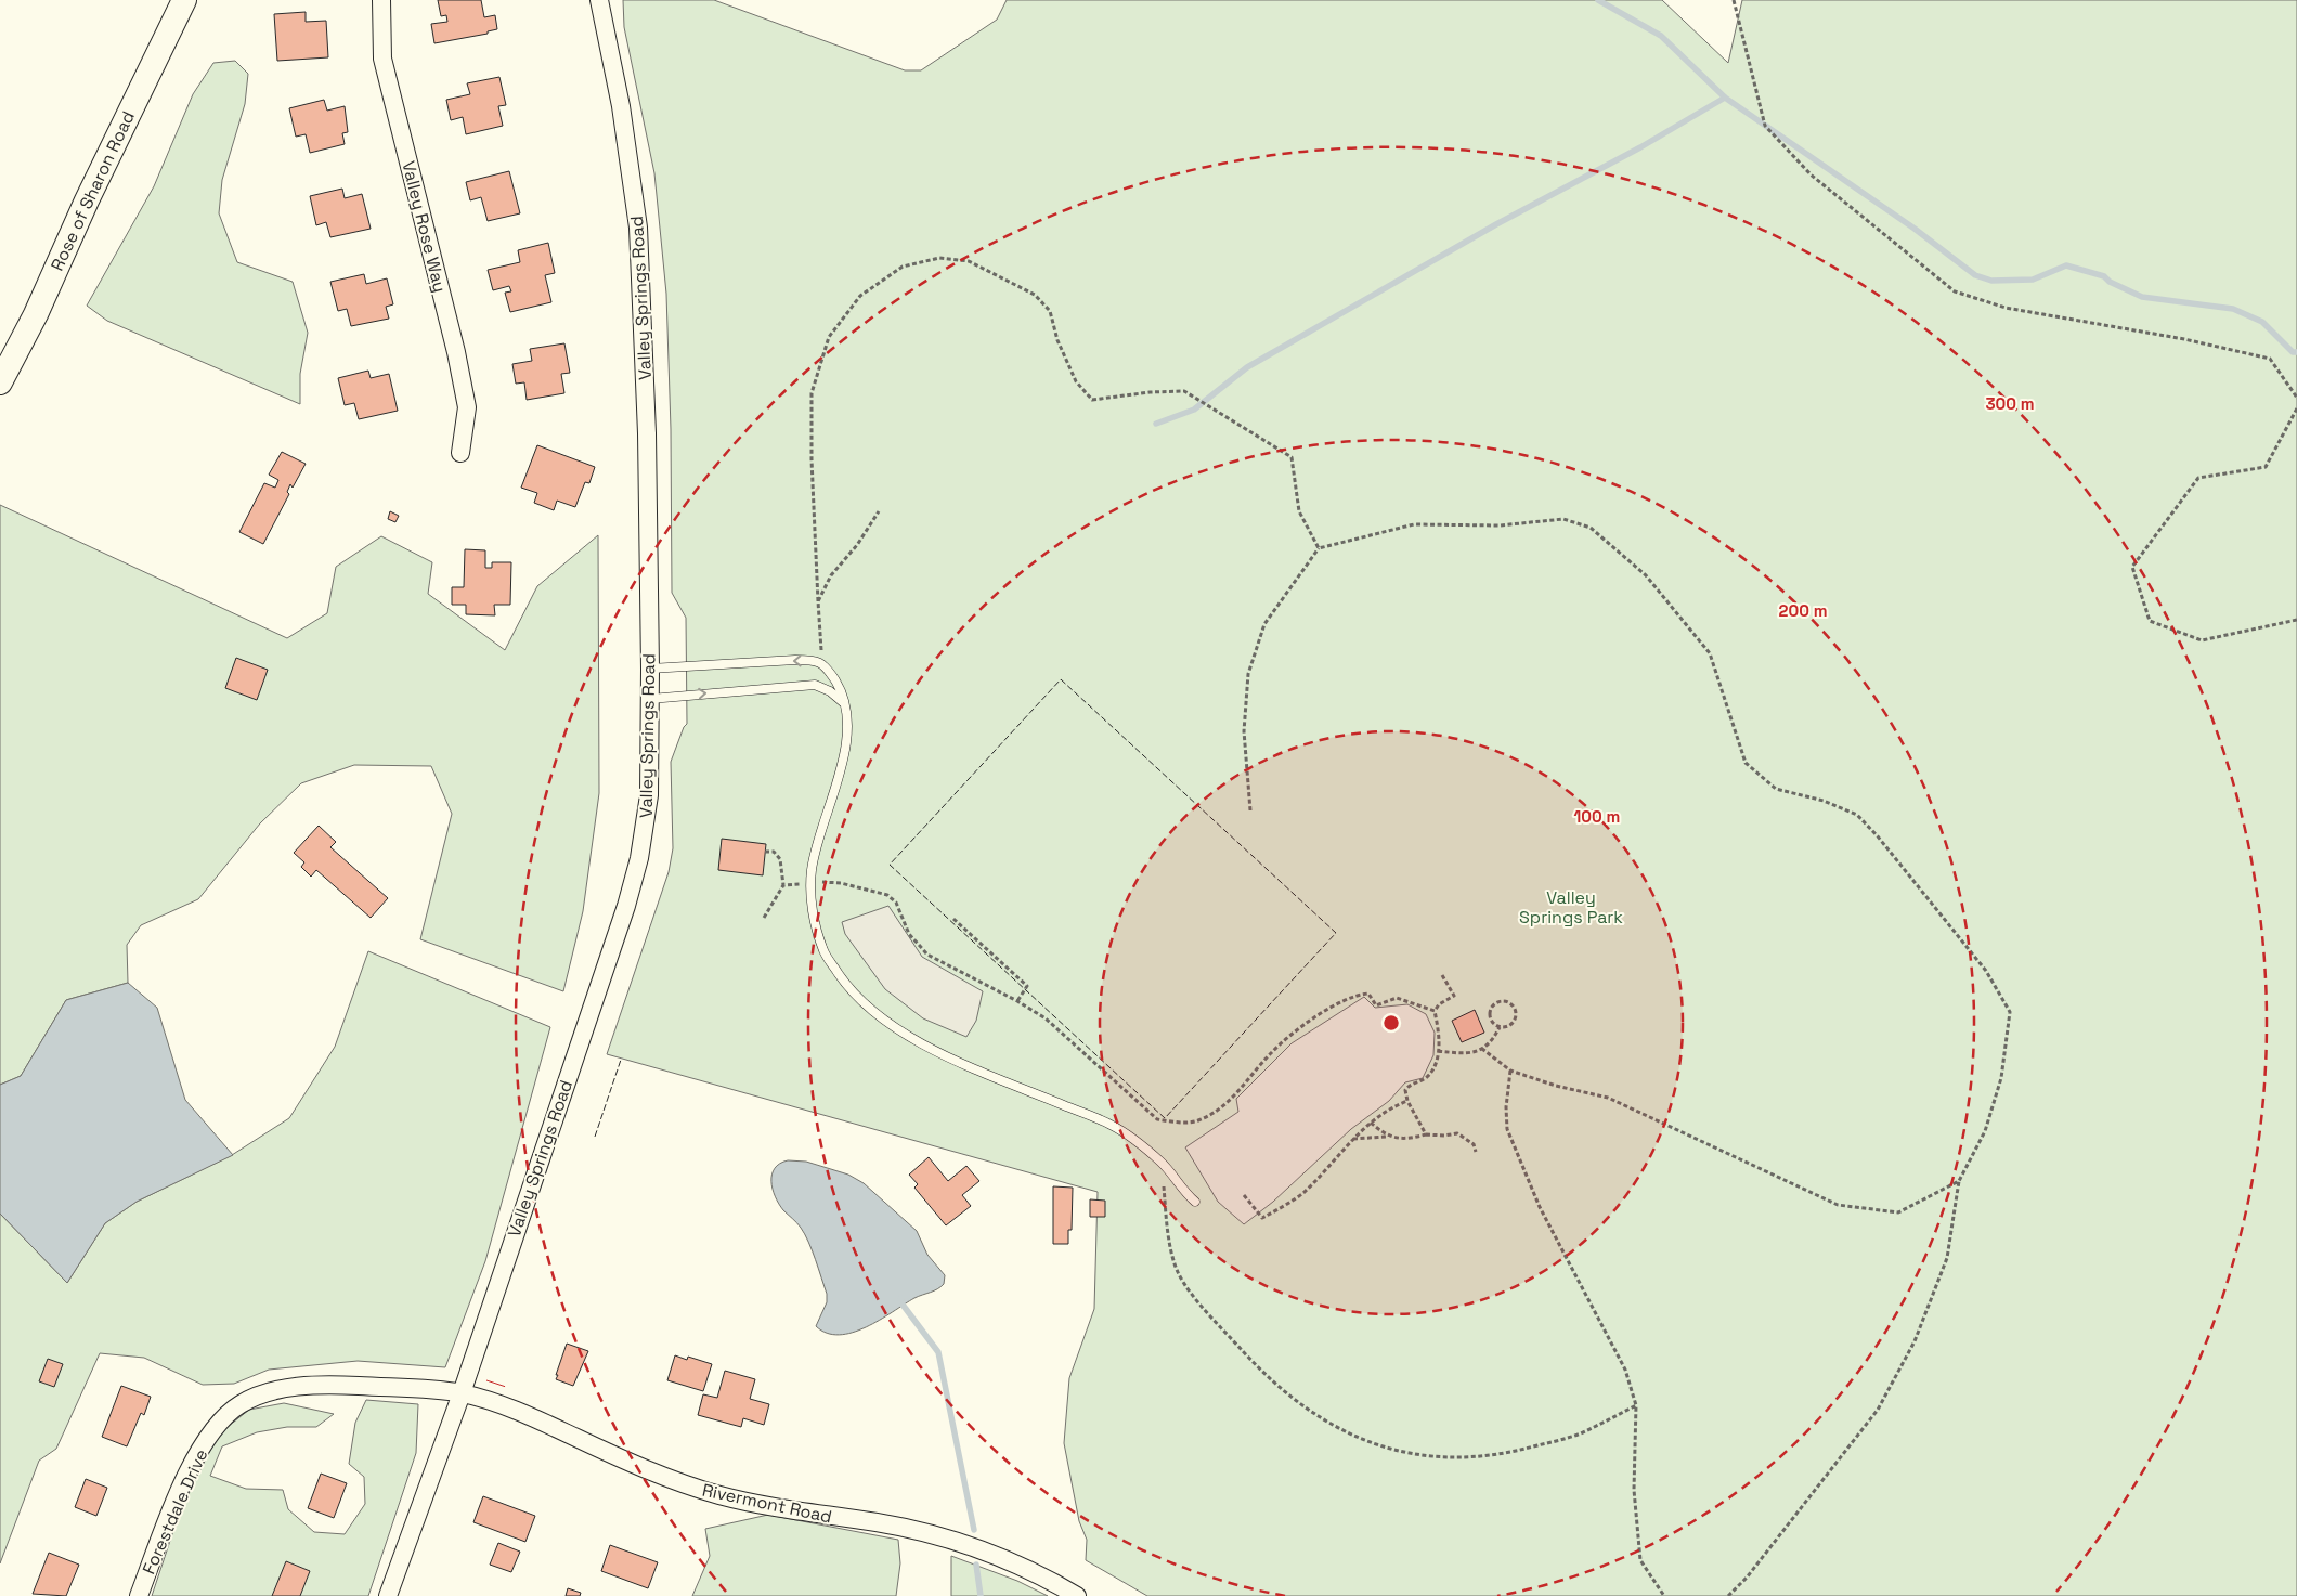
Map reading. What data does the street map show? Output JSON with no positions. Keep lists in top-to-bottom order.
{
  "streets": {
    "street": [
      "Rose of Sharon Road",
      "Valley Rose Way",
      "Valley Springs Road",
      "Rivermont Road",
      "Forestdale Drive"
    ]
  },
  "crossings": [
    ["Valley Springs Road", "Rivermont Road"],
    ["Valley Springs Road", "Forestdale Drive"],
    ["Rivermont Road", "Forestdale Drive"]
  ],
  "parks": ["Valley Springs Park"],
  "rings": ["300 m", "200 m", "100 m"]
}
